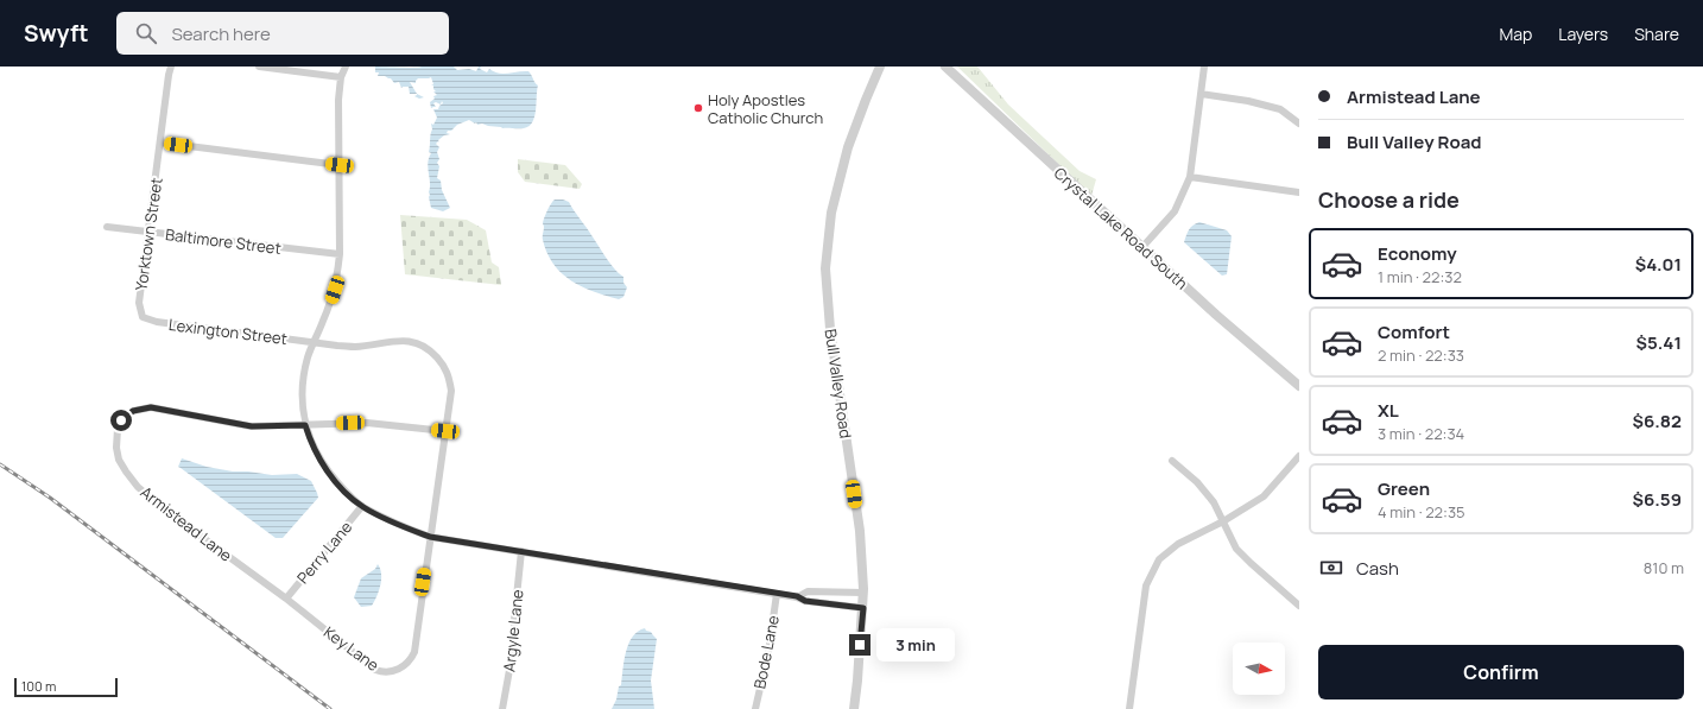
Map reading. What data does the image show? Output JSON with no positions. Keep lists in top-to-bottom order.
{
  "streets": {
    "street": [
      "Crystal Lake Road South",
      "Yorktown Street",
      "Baltimore Street",
      "Lexington Street",
      "Bull Valley Road",
      "Armistead Lane",
      "Perry Lane",
      "Argyle Lane",
      "Key Lane",
      "Bode Lane"
    ]
  },
  "crossings": [
    ["Yorktown Street", "Baltimore Street"],
    ["Yorktown Street", "Lexington Street"],
    ["Lexington Street", "Armistead Lane"],
    ["Lexington Street", "Key Lane"],
    ["Armistead Lane", "Perry Lane"],
    ["Armistead Lane", "Key Lane"],
    ["Perry Lane", "Key Lane"]
  ],
  "places": ["Holy Apostles Catholic Church"],
  "scale_bar": "100 m",
  "north": "right",
  "page": {
    "header": "Swyft",
    "search": "Search here",
    "nav": ["Map", "Layers", "Share"],
    "banner": ["Armistead Lane", "Bull Valley Road"],
    "heading": "Choose a ride",
    "list": [
      {
        "name": "Economy",
        "note": "1 min · 22:32",
        "value": "$4.01"
      },
      {
        "name": "Comfort",
        "note": "2 min · 22:33",
        "value": "$5.41"
      },
      {
        "name": "XL",
        "note": "3 min · 22:34",
        "value": "$6.82"
      },
      {
        "name": "Green",
        "note": "4 min · 22:35",
        "value": "$6.59"
      }
    ],
    "pay": ["Cash", "810 m"],
    "bubble": "3 min",
    "buttons": "Confirm",
    "scale": "100 m"
  }
}
